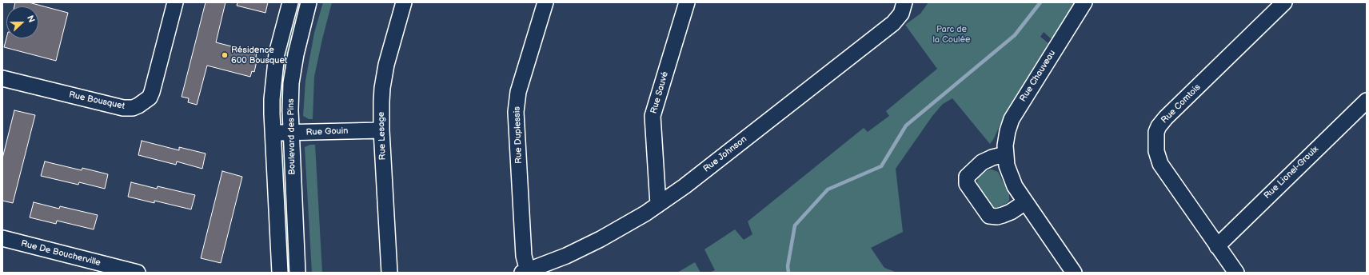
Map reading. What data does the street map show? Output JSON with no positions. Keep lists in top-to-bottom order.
{
  "streets": {
    "street": [
      "Rue Chauveau",
      "Rue Sauvé",
      "Rue Bousquet",
      "Rue Comtois",
      "Rue Gouin",
      "Rue Duplessis",
      "Rue Lesage",
      "Boulevard des Pins",
      "Rue Johnson",
      "Rue Lionel-Groulx",
      "Rue De Boucherville"
    ]
  },
  "crossings": [
    ["Rue Sauvé", "Rue Johnson"],
    ["Rue Comtois", "Rue Lionel-Groulx"],
    ["Rue Gouin", "Rue Lesage"],
    ["Rue Gouin", "Boulevard des Pins"],
    ["Rue Duplessis", "Rue Johnson"]
  ],
  "parks": ["Parc de la Coulée"],
  "places": ["Résidence 600 Bousquet"],
  "north": "right"
}
